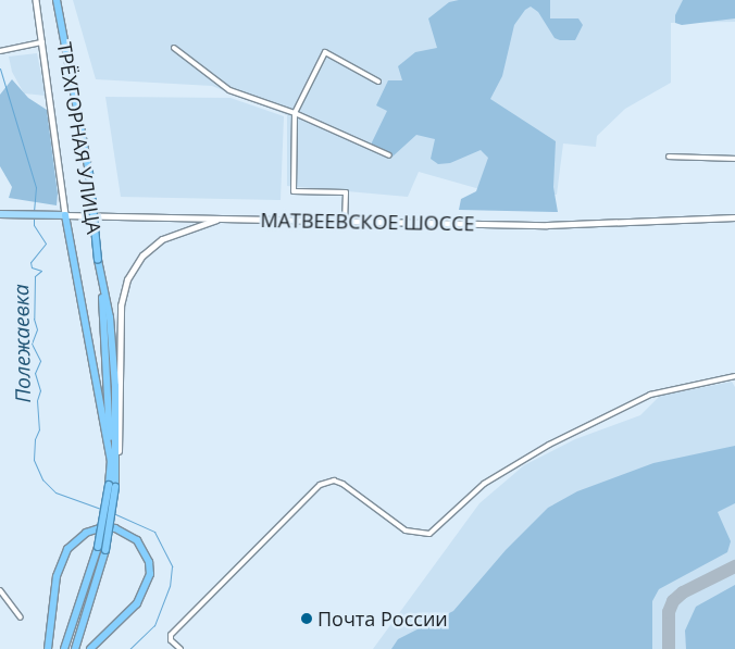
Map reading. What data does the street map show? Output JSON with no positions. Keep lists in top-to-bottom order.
{
  "streets": {
    "highway": ["ТРЁХГОРНАЯ УЛИЦА"],
    "main road": ["МАТВЕЕВСКОЕ ШОССЕ"]
  },
  "water": ["Полежаевка"],
  "places": ["Почта России"]
}
